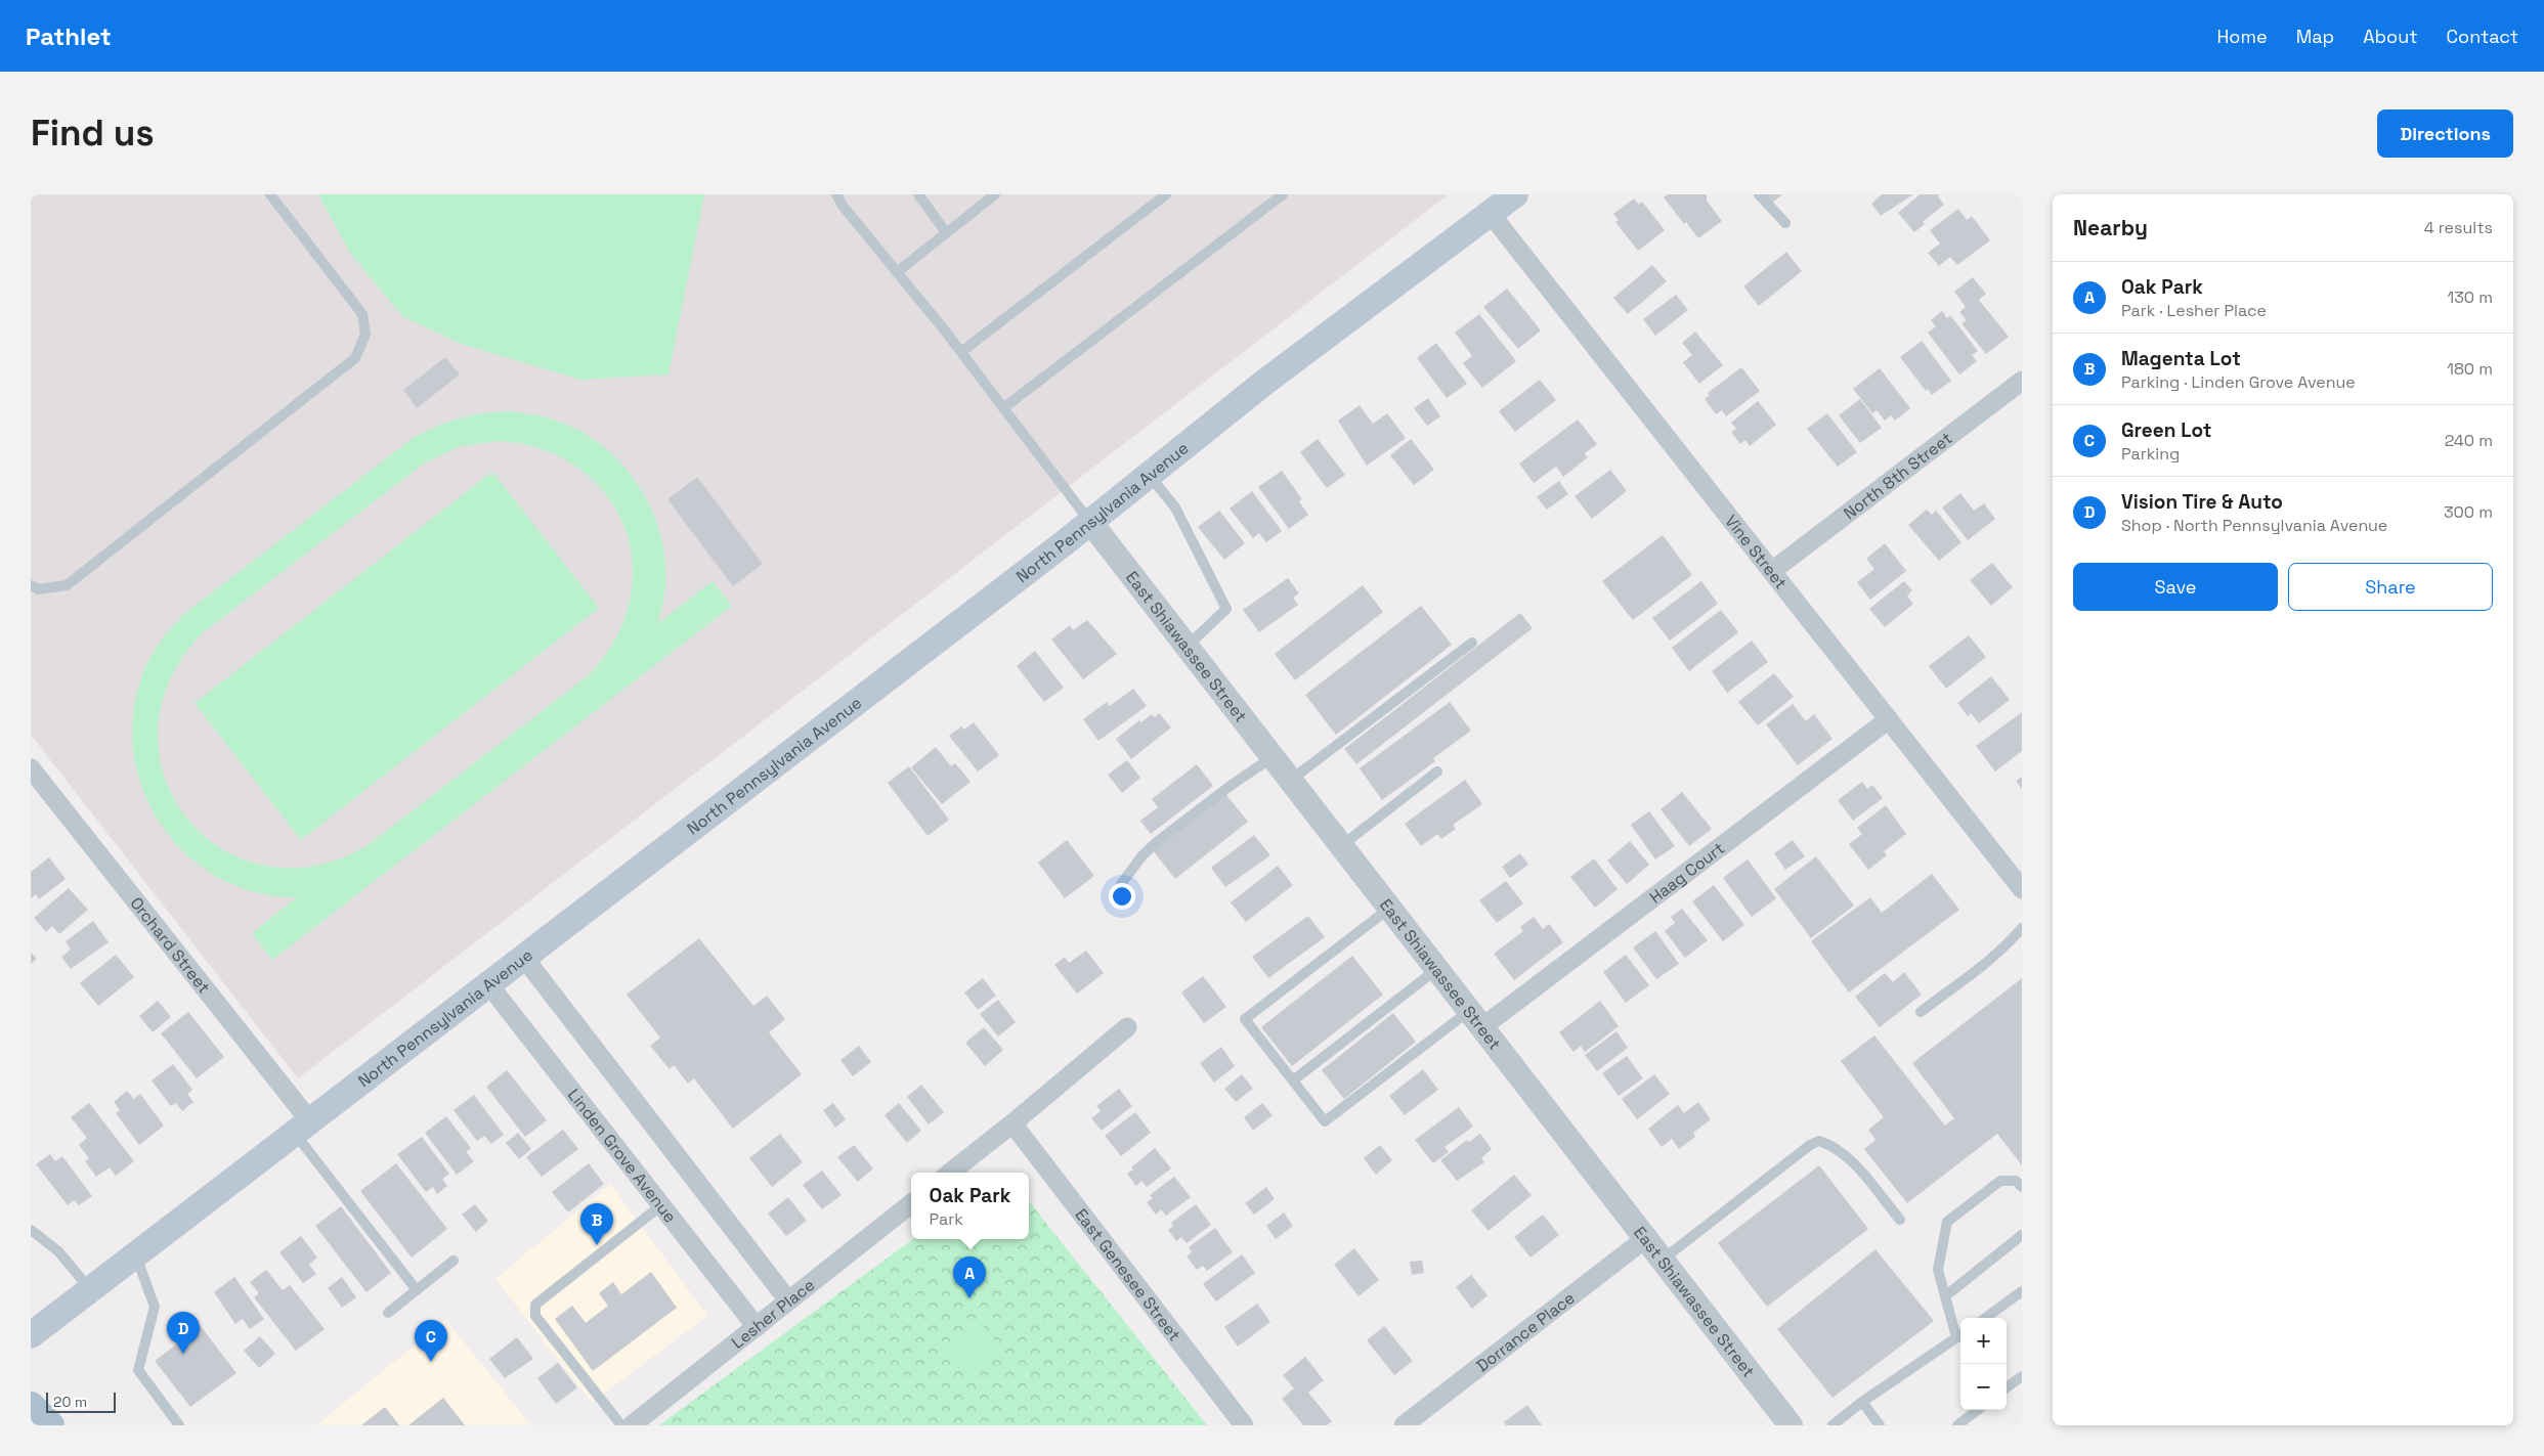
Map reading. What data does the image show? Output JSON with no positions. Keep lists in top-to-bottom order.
{
  "streets": {
    "main road": ["North Pennsylvania Avenue"],
    "street": [
      "North 8th Street",
      "Vine Street",
      "East Shiawassee Street",
      "Haag Court",
      "Orchard Street",
      "Linden Grove Avenue",
      "East Genesee Street",
      "Lesher Place",
      "Dorrance Place"
    ]
  },
  "crossings": [
    ["North 8th Street", "Vine Street"],
    ["North Pennsylvania Avenue", "Vine Street"],
    ["North Pennsylvania Avenue", "East Shiawassee Street"],
    ["North Pennsylvania Avenue", "Orchard Street"],
    ["North Pennsylvania Avenue", "Linden Grove Avenue"],
    ["Vine Street", "Haag Court"],
    ["East Shiawassee Street", "Haag Court"],
    ["East Shiawassee Street", "Dorrance Place"],
    ["Linden Grove Avenue", "Lesher Place"]
  ],
  "scale_bar": "20 m",
  "page": {
    "header": "Pathlet",
    "nav": [
      "Home",
      "Map",
      "About",
      "Contact"
    ],
    "buttons": [
      "Directions",
      ["Save", "Share"]
    ],
    "title": "Find us",
    "heading": ["Nearby", "4 results"],
    "list": [
      {
        "mark": "A",
        "name": "Oak Park",
        "note": "Park · Lesher Place",
        "value": "130 m"
      },
      {
        "mark": "B",
        "name": "Magenta Lot",
        "note": "Parking · Linden Grove Avenue",
        "value": "180 m"
      },
      {
        "mark": "C",
        "name": "Green Lot",
        "note": "Parking",
        "value": "240 m"
      },
      {
        "mark": "D",
        "name": "Vision Tire & Auto",
        "note": "Shop · North Pennsylvania Avenue",
        "value": "300 m"
      }
    ],
    "popup": ["Oak Park", "Park"],
    "pins": [
      "B",
      "A",
      "D",
      "C"
    ],
    "map_buttons": ["+", "−"],
    "scale": "20 m"
  }
}
